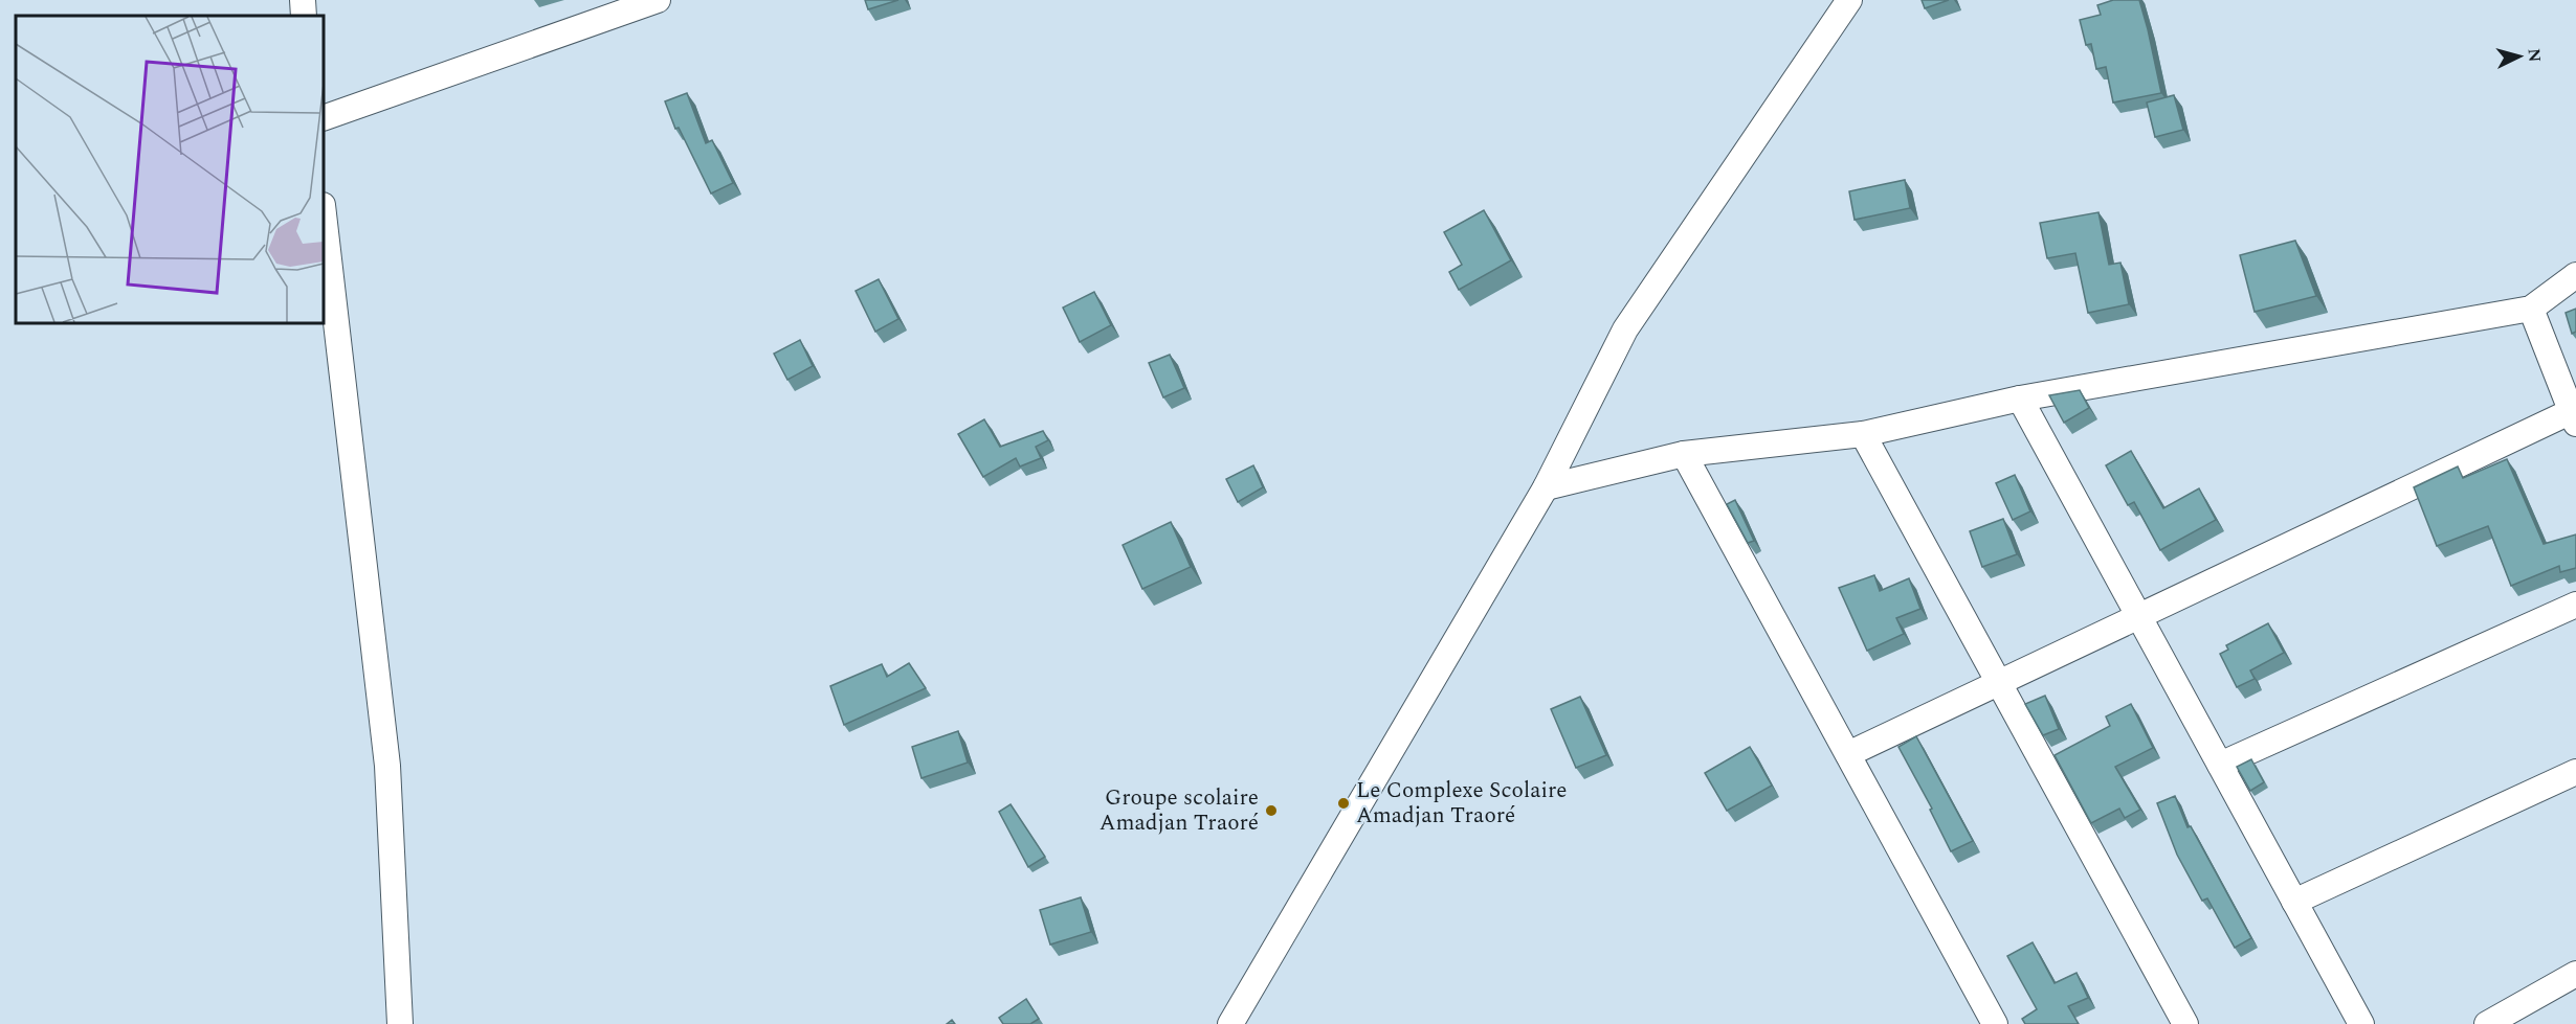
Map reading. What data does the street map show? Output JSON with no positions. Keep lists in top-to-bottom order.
{
  "places": ["Le Complexe Scolaire Amadjan Traoré", "Groupe scolaire Amadjan Traoré"],
  "north": "right"
}
